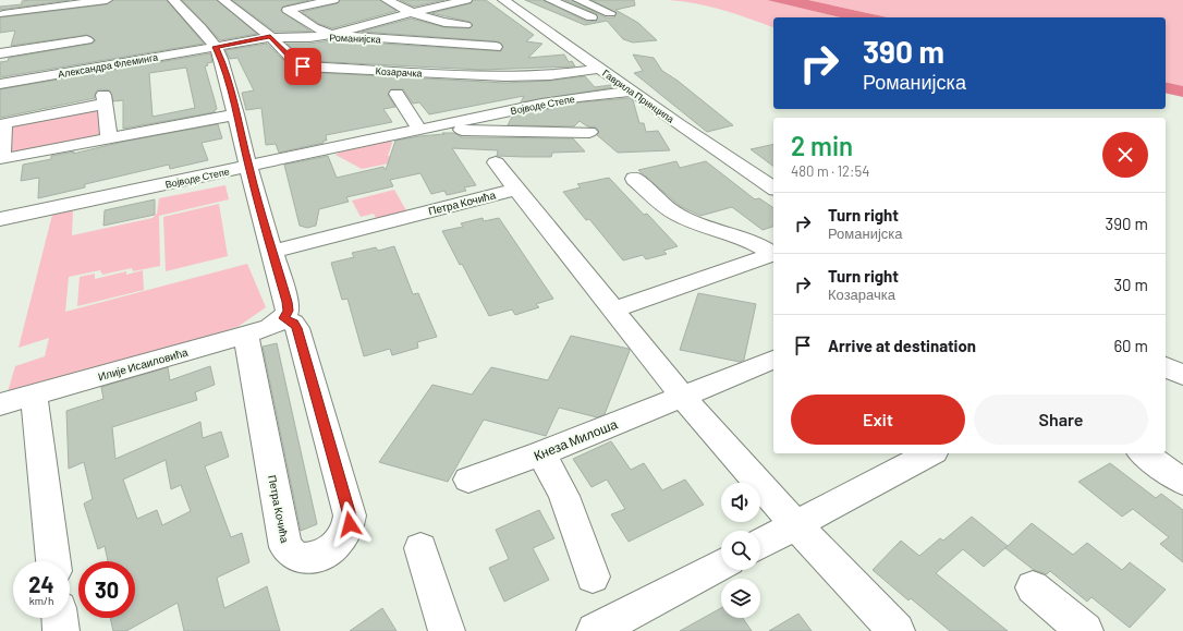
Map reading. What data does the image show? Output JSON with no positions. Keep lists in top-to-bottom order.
{
  "streets": {
    "street": [
      "Романијска",
      "Александра Флеминга",
      "Козарачка",
      "Гаврила Принципа",
      "Војводе Степе",
      "Петра Кочића",
      "Илије Исаиловића",
      "Кнеза Милоша"
    ]
  },
  "crossings": [
    ["Романијска", "Александра Флеминга"],
    ["Романијска", "Козарачка"],
    ["Козарачка", "Гаврила Принципа"],
    ["Гаврила Принципа", "Војводе Степе"],
    ["Петра Кочића", "Илије Исаиловића"]
  ],
  "page": {
    "turn": ["390 m", "Романијска"],
    "heading": ["2 min", "480 m · 12:54"],
    "list": [
      {
        "name": "Turn right",
        "note": "Романијска",
        "value": "390 m"
      },
      {
        "name": "Turn right",
        "note": "Козарачка",
        "value": "30 m"
      },
      {
        "name": "Arrive at destination",
        "value": "60 m"
      }
    ],
    "buttons": ["Exit", "Share"],
    "speed": "24 km/h",
    "limit": "30"
  }
}
